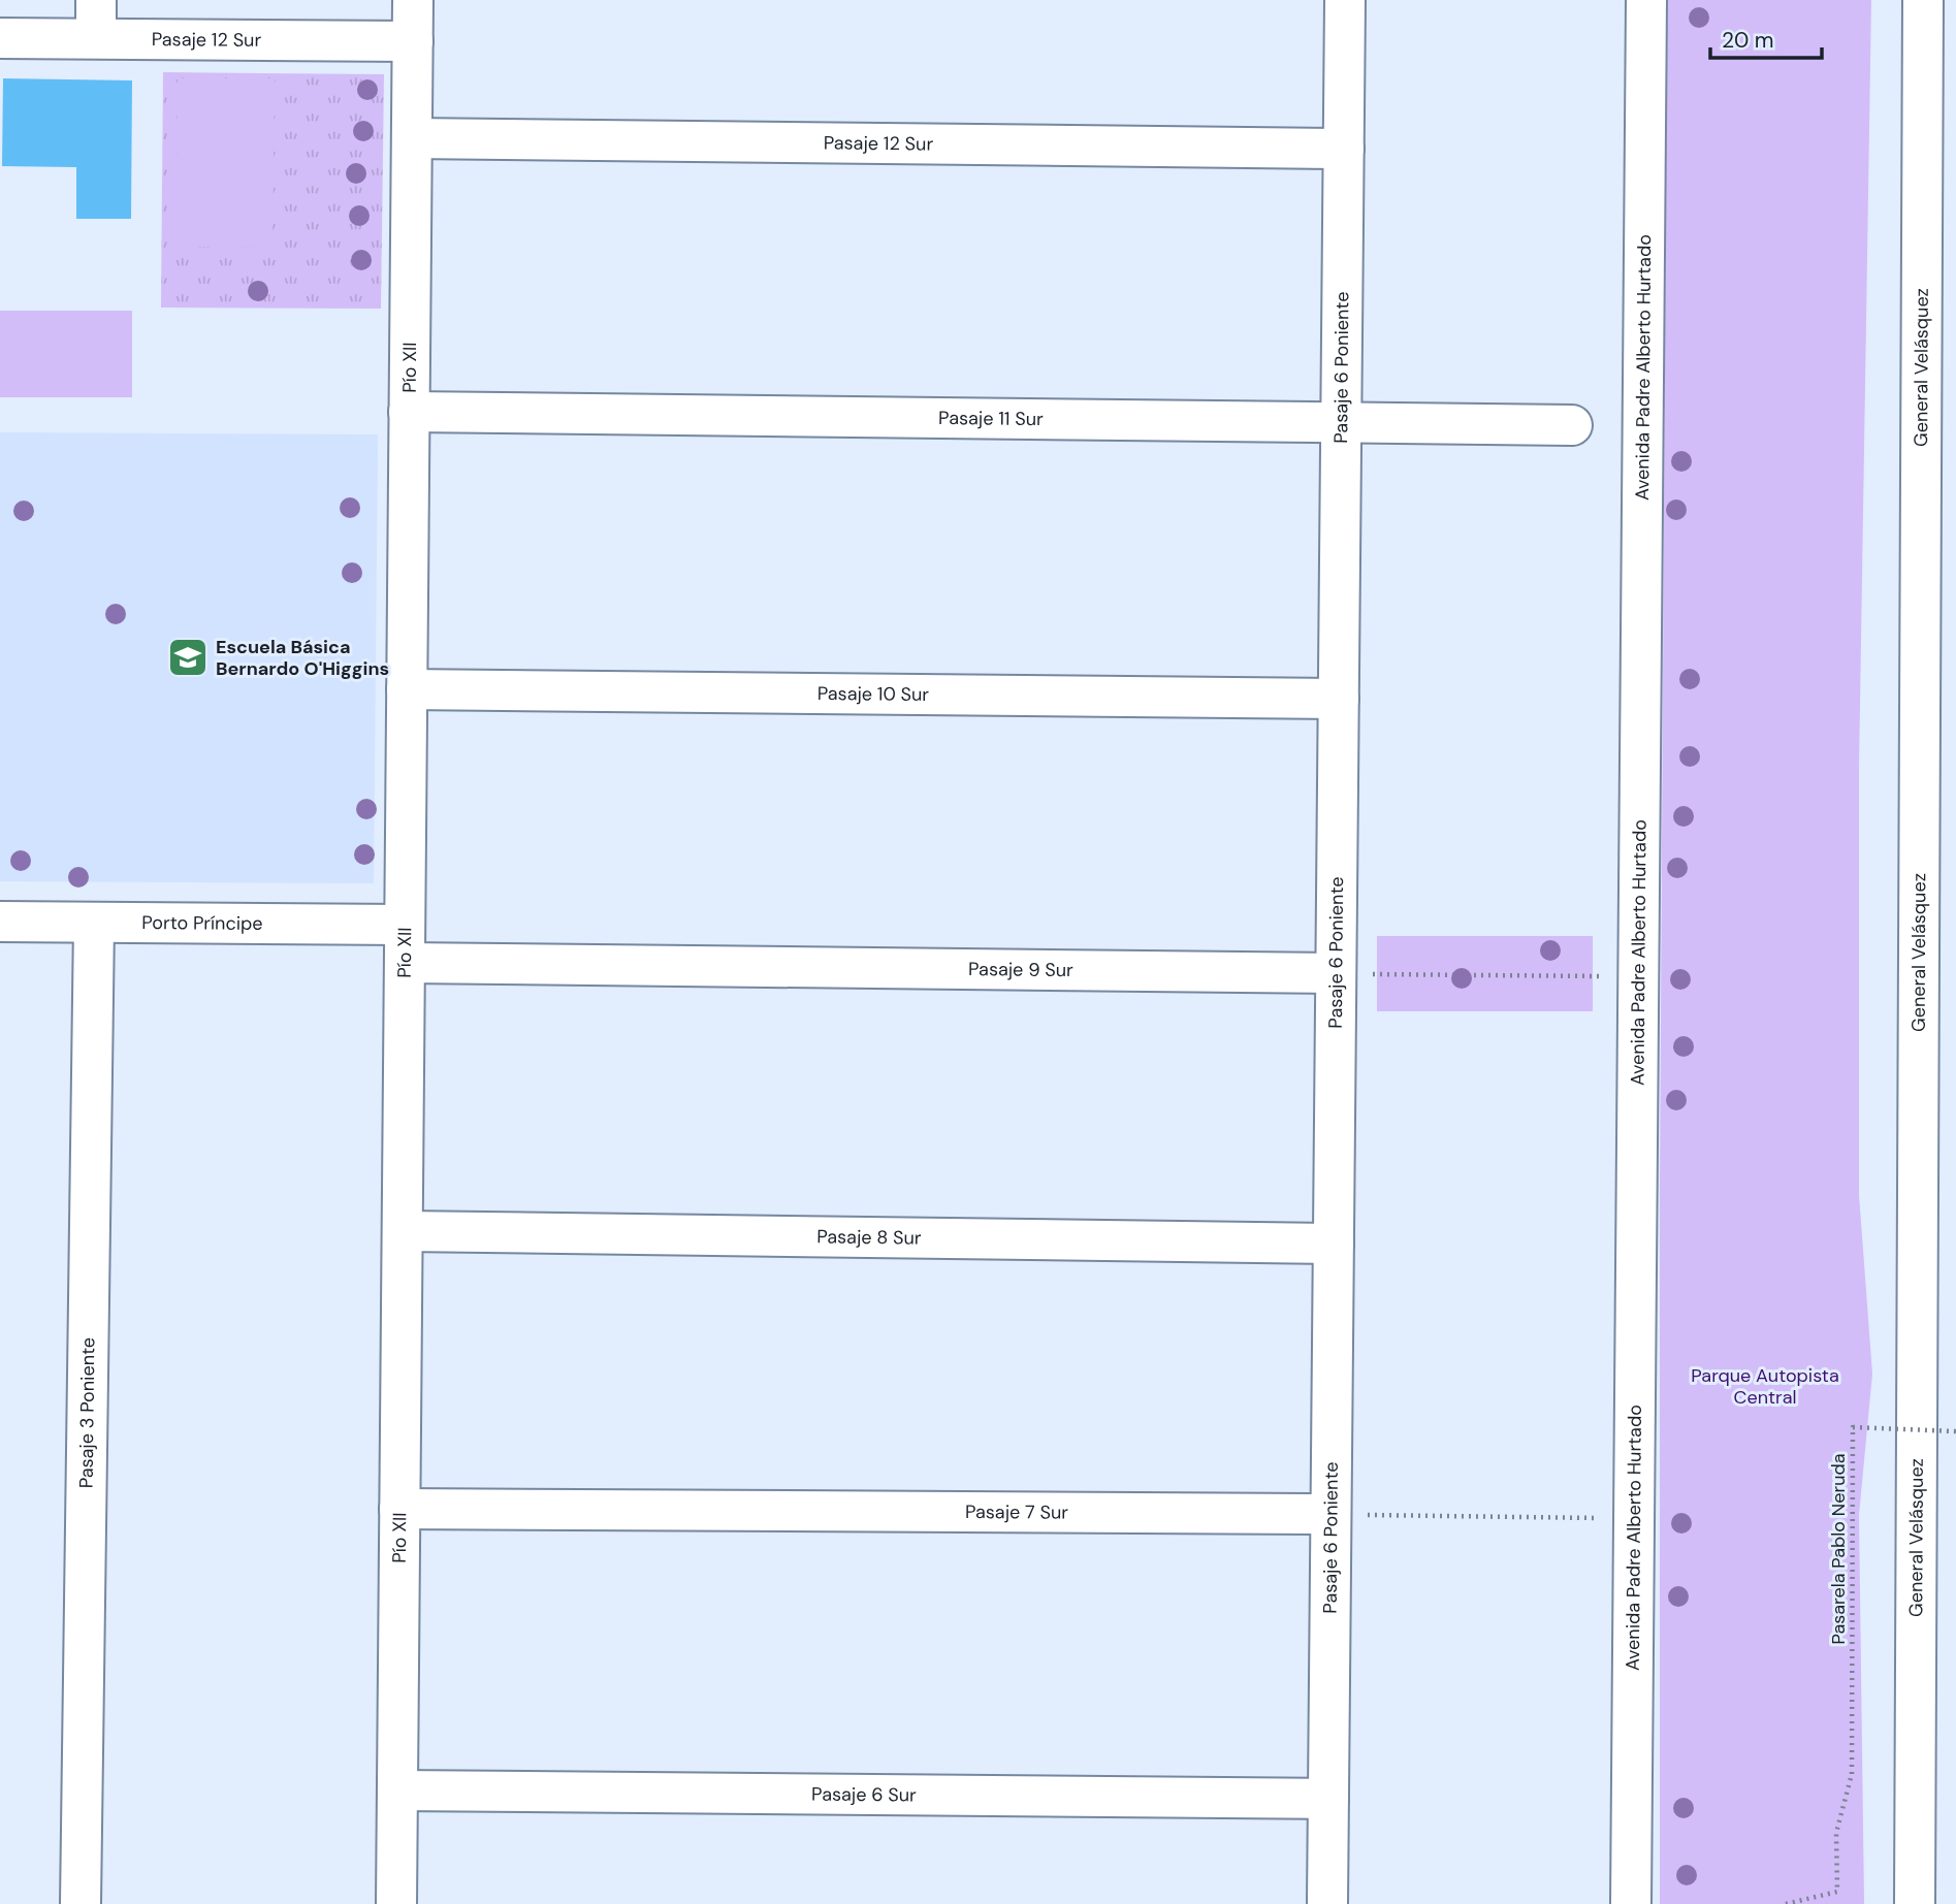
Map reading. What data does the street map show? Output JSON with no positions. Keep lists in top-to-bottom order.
{
  "streets": {
    "main road": [
      "Pasaje 12 Sur",
      "Pío XII",
      "Pasaje 6 Poniente",
      "Avenida Padre Alberto Hurtado",
      "General Velásquez",
      "Pasaje 11 Sur",
      "Pasaje 10 Sur",
      "Porto Príncipe",
      "Pasaje 9 Sur",
      "Pasaje 8 Sur",
      "Pasaje 3 Poniente",
      "Pasaje 7 Sur",
      "Pasaje 6 Sur"
    ],
    "path": ["Pasarela Pablo Neruda"]
  },
  "crossings": [
    ["Pasaje 12 Sur", "Pío XII"],
    ["Pasaje 12 Sur", "Pasaje 6 Poniente"],
    ["Pío XII", "Pasaje 11 Sur"],
    ["Pío XII", "Pasaje 10 Sur"],
    ["Pío XII", "Porto Príncipe"],
    ["Pío XII", "Pasaje 9 Sur"],
    ["Pío XII", "Pasaje 8 Sur"],
    ["Pío XII", "Pasaje 7 Sur"],
    ["Pío XII", "Pasaje 6 Sur"],
    ["Pasaje 6 Poniente", "Pasaje 11 Sur"],
    ["Pasaje 6 Poniente", "Pasaje 10 Sur"],
    ["Pasaje 6 Poniente", "Pasaje 9 Sur"],
    ["Pasaje 6 Poniente", "Pasaje 8 Sur"],
    ["Pasaje 6 Poniente", "Pasaje 7 Sur"],
    ["Pasaje 6 Poniente", "Pasaje 6 Sur"],
    ["Porto Príncipe", "Pasaje 9 Sur"],
    ["Porto Príncipe", "Pasaje 3 Poniente"]
  ],
  "parks": ["Parque Autopista Central"],
  "places": {
    "school or university": ["Escuela Básica Bernardo O'Higgins"]
  },
  "scale_bar": "20 m"
}
